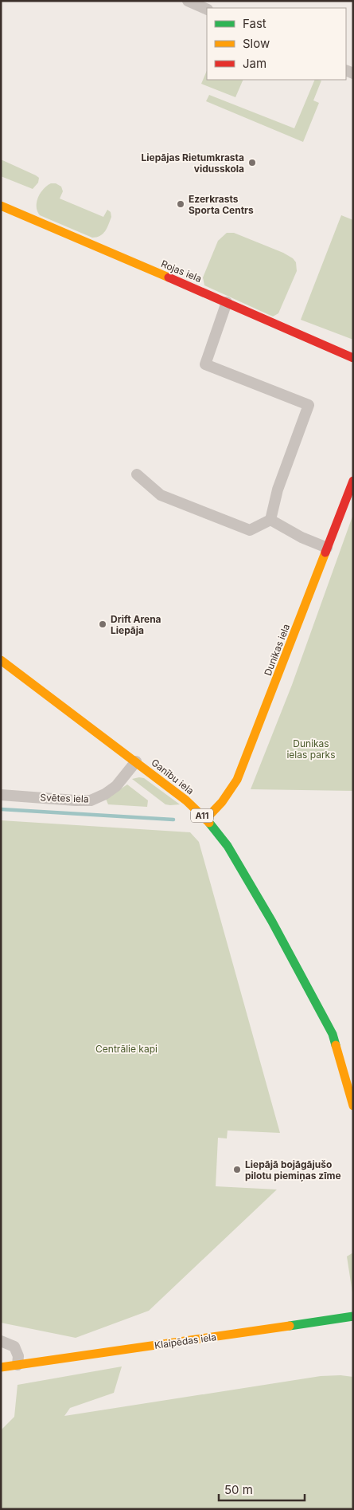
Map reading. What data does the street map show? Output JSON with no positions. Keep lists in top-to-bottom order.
{
  "streets": {
    "main road": [
      "Rojas iela",
      "Dunikas iela",
      "Ganību iela",
      "A11",
      "Klaipēdas iela"
    ],
    "street": ["Svētes iela"]
  },
  "crossings": [
    ["Dunikas iela", "Ganību iela"],
    ["Ganību iela", "Svētes iela"]
  ],
  "parks": ["Dunikas ielas parks", "Centrālie kapi"],
  "places": [
    "Liepājas Rietumkrasta vidusskola",
    "Ezerkrasts Sporta Centrs",
    "Drift Arena Liepāja",
    "Liepājā bojāgājušo pilotu piemiņas zīme"
  ],
  "legend": ["Fast", "Slow", "Jam"],
  "scale_bar": "50 m"
}
